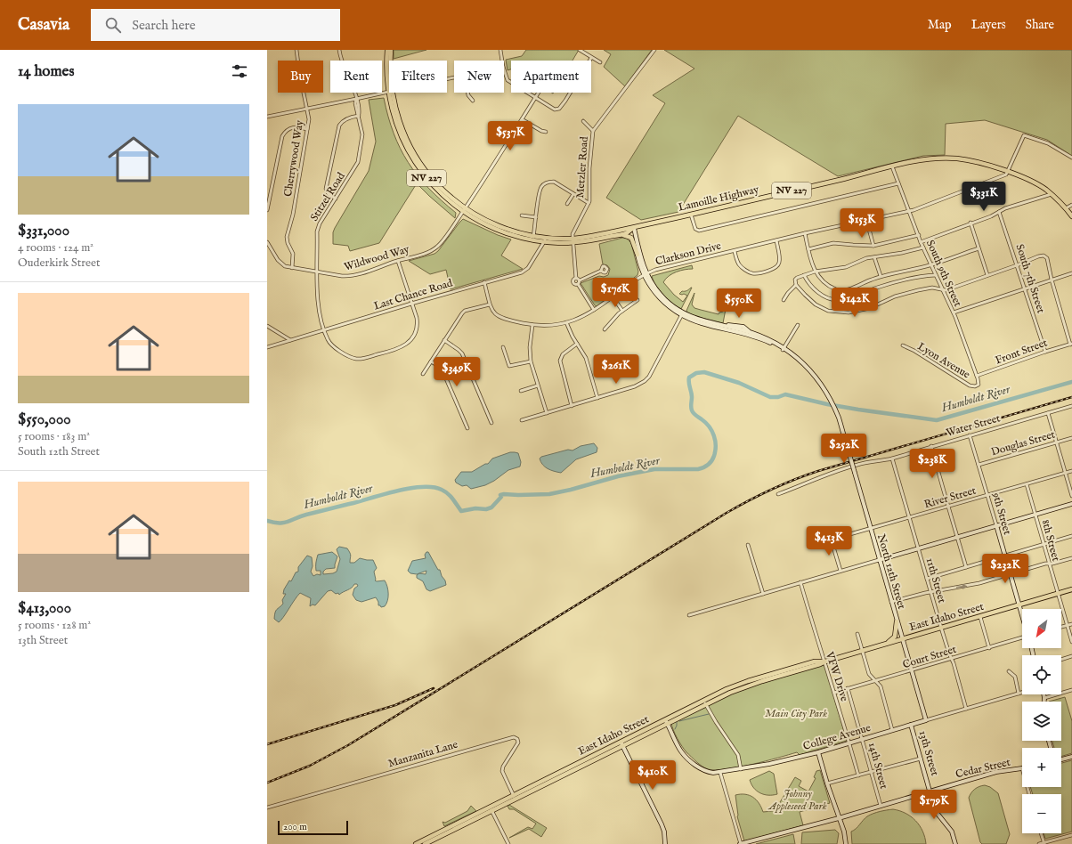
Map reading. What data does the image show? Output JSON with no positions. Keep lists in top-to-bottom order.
{
  "streets": {
    "main road": ["NV 227", "Lamoille Highway", "East Idaho Street"],
    "street": [
      "Cherrywood Way",
      "Metzler Road",
      "Stitzel Road",
      "Clarkson Drive",
      "Wildwood Way",
      "South 9th Street",
      "South 7th Street",
      "Last Chance Road",
      "Front Street",
      "Lyon Avenue",
      "Water Street",
      "Douglas Street",
      "River Street",
      "9th Street",
      "8th Street",
      "North 12th Street",
      "11th Street",
      "Court Street",
      "VFW Drive",
      "College Avenue",
      "13th Street",
      "Manzanita Lane",
      "14th Street",
      "Cedar Street"
    ]
  },
  "crossings": [
    ["Cherrywood Way", "Wildwood Way"],
    ["Metzler Road", "Lamoille Highway"],
    ["NV 227", "Lamoille Highway"],
    ["NV 227", "Clarkson Drive"],
    ["NV 227", "South 9th Street"],
    ["Stitzel Road", "Wildwood Way"],
    ["Stitzel Road", "Last Chance Road"],
    ["Lamoille Highway", "Wildwood Way"],
    ["Lamoille Highway", "South 9th Street"],
    ["Lamoille Highway", "Last Chance Road"],
    ["Clarkson Drive", "South 9th Street"],
    ["Clarkson Drive", "Last Chance Road"],
    ["South 9th Street", "Front Street"],
    ["South 9th Street", "Lyon Avenue"],
    ["South 7th Street", "Front Street"],
    ["Water Street", "9th Street"],
    ["Water Street", "11th Street"],
    ["Douglas Street", "9th Street"],
    ["River Street", "9th Street"],
    ["River Street", "8th Street"],
    ["River Street", "North 12th Street"],
    ["River Street", "11th Street"],
    ["9th Street", "East Idaho Street"],
    ["8th Street", "East Idaho Street"],
    ["North 12th Street", "East Idaho Street"],
    ["North 12th Street", "Court Street"],
    ["North 12th Street", "College Avenue"],
    ["11th Street", "East Idaho Street"],
    ["11th Street", "Court Street"],
    ["11th Street", "College Avenue"],
    ["East Idaho Street", "VFW Drive"],
    ["East Idaho Street", "College Avenue"],
    ["East Idaho Street", "Manzanita Lane"],
    ["Court Street", "VFW Drive"],
    ["Court Street", "14th Street"],
    ["VFW Drive", "College Avenue"],
    ["College Avenue", "13th Street"],
    ["College Avenue", "14th Street"],
    ["13th Street", "Cedar Street"],
    ["14th Street", "Cedar Street"]
  ],
  "water": ["Humboldt River"],
  "parks": ["Main City Park", "Johnny Appleseed Park"],
  "scale_bar": "200 m",
  "north": "bottom left",
  "page": {
    "header": "Casavia",
    "search": "Search here",
    "nav": ["Map", "Layers", "Share"],
    "heading": "14 homes",
    "chip": [
      "Buy",
      "Rent",
      "Filters",
      "New",
      "Apartment"
    ],
    "list": [
      {
        "name": "$331,000",
        "note": "4 rooms · 124 m² · Ouderkirk Street"
      },
      {
        "name": "$550,000",
        "note": "5 rooms · 183 m² · South 12th Street"
      },
      {
        "name": "$413,000",
        "note": "5 rooms · 128 m² · 13th Street"
      }
    ],
    "price": [
      "$537K",
      "$331K",
      "$153K",
      "$176K",
      "$142K",
      "$550K",
      "$261K",
      "$349K",
      "$252K",
      "$238K",
      "$413K",
      "$232K",
      "$410K",
      "$179K"
    ],
    "map_buttons": ["+", "−"],
    "scale": "200 m"
  }
}
